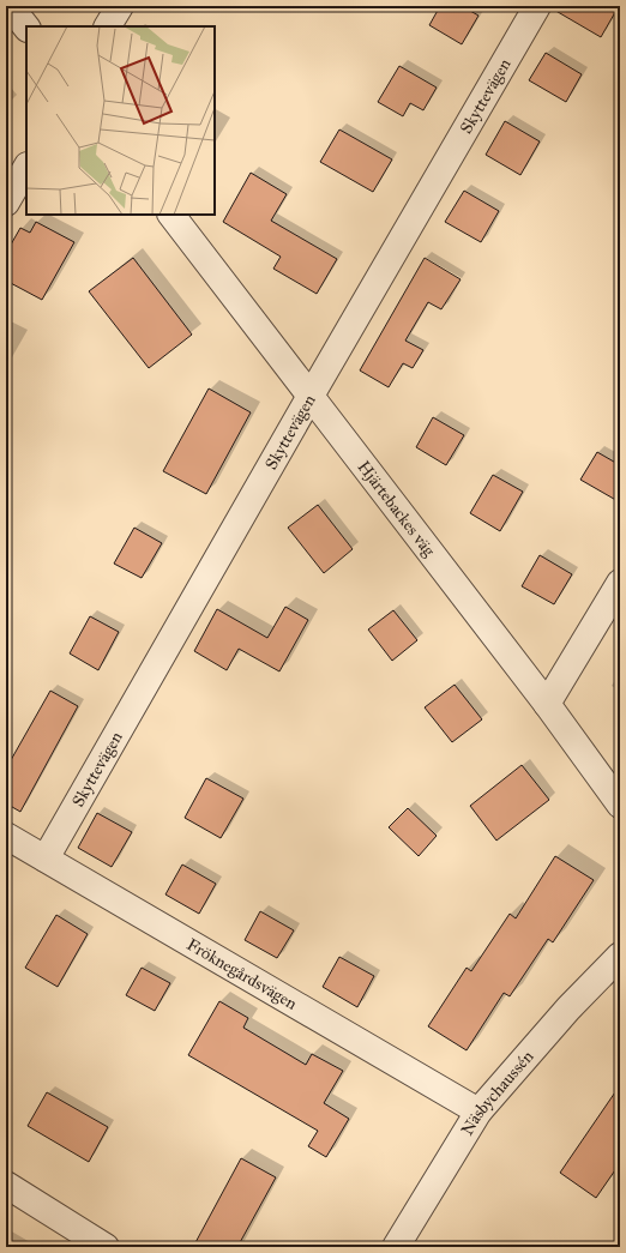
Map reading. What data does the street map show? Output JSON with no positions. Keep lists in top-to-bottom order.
{
  "streets": {
    "street": [
      "Skyttevägen",
      "Hjärtebackes väg",
      "Fröknegårdsvägen",
      "Näsbychaussén"
    ]
  },
  "crossings": [
    ["Skyttevägen", "Hjärtebackes väg"],
    ["Skyttevägen", "Fröknegårdsvägen"],
    ["Fröknegårdsvägen", "Näsbychaussén"]
  ]
}
